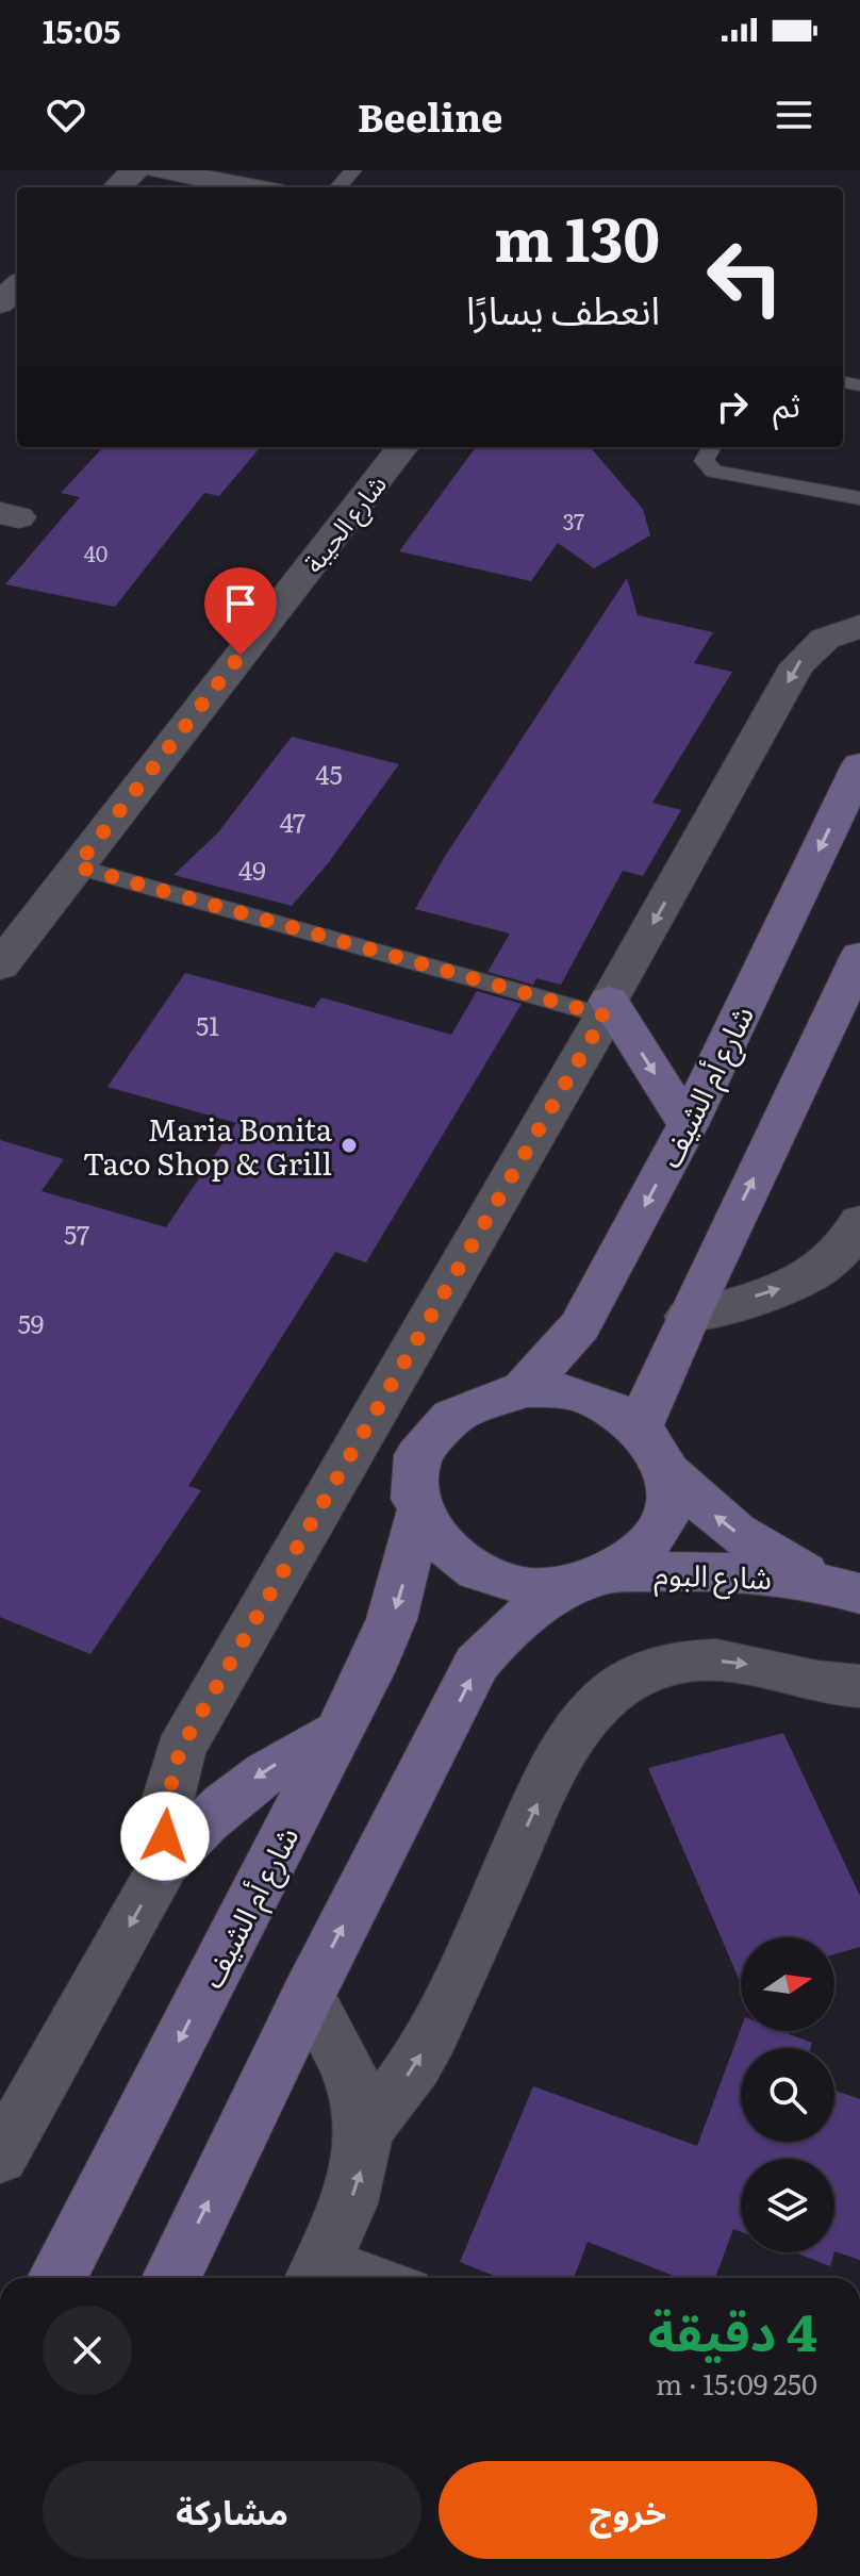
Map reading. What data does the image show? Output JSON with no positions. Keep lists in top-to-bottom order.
{
  "streets": {
    "main road": ["شارع أم الشيف", "شارع البوم"],
    "street": ["شارع الحيبة"]
  },
  "crossings": [
    ["شارع أم الشيف", "شارع البوم"]
  ],
  "one_way": ["شارع البوم"],
  "places": ["Maria Bonita Taco Shop & Grill"],
  "house_numbers": [
    "37",
    "40",
    "45",
    "47",
    "49",
    "51",
    "57",
    "59"
  ],
  "north": "right",
  "page": {
    "status": "15:05",
    "header": "Beeline",
    "turn": ["130 m", "انعطف يسارًا"],
    "then": "ثم",
    "heading": ["4 دقيقة", "250 m · 15:09"],
    "buttons": ["خروج", "مشاركة"]
  }
}
